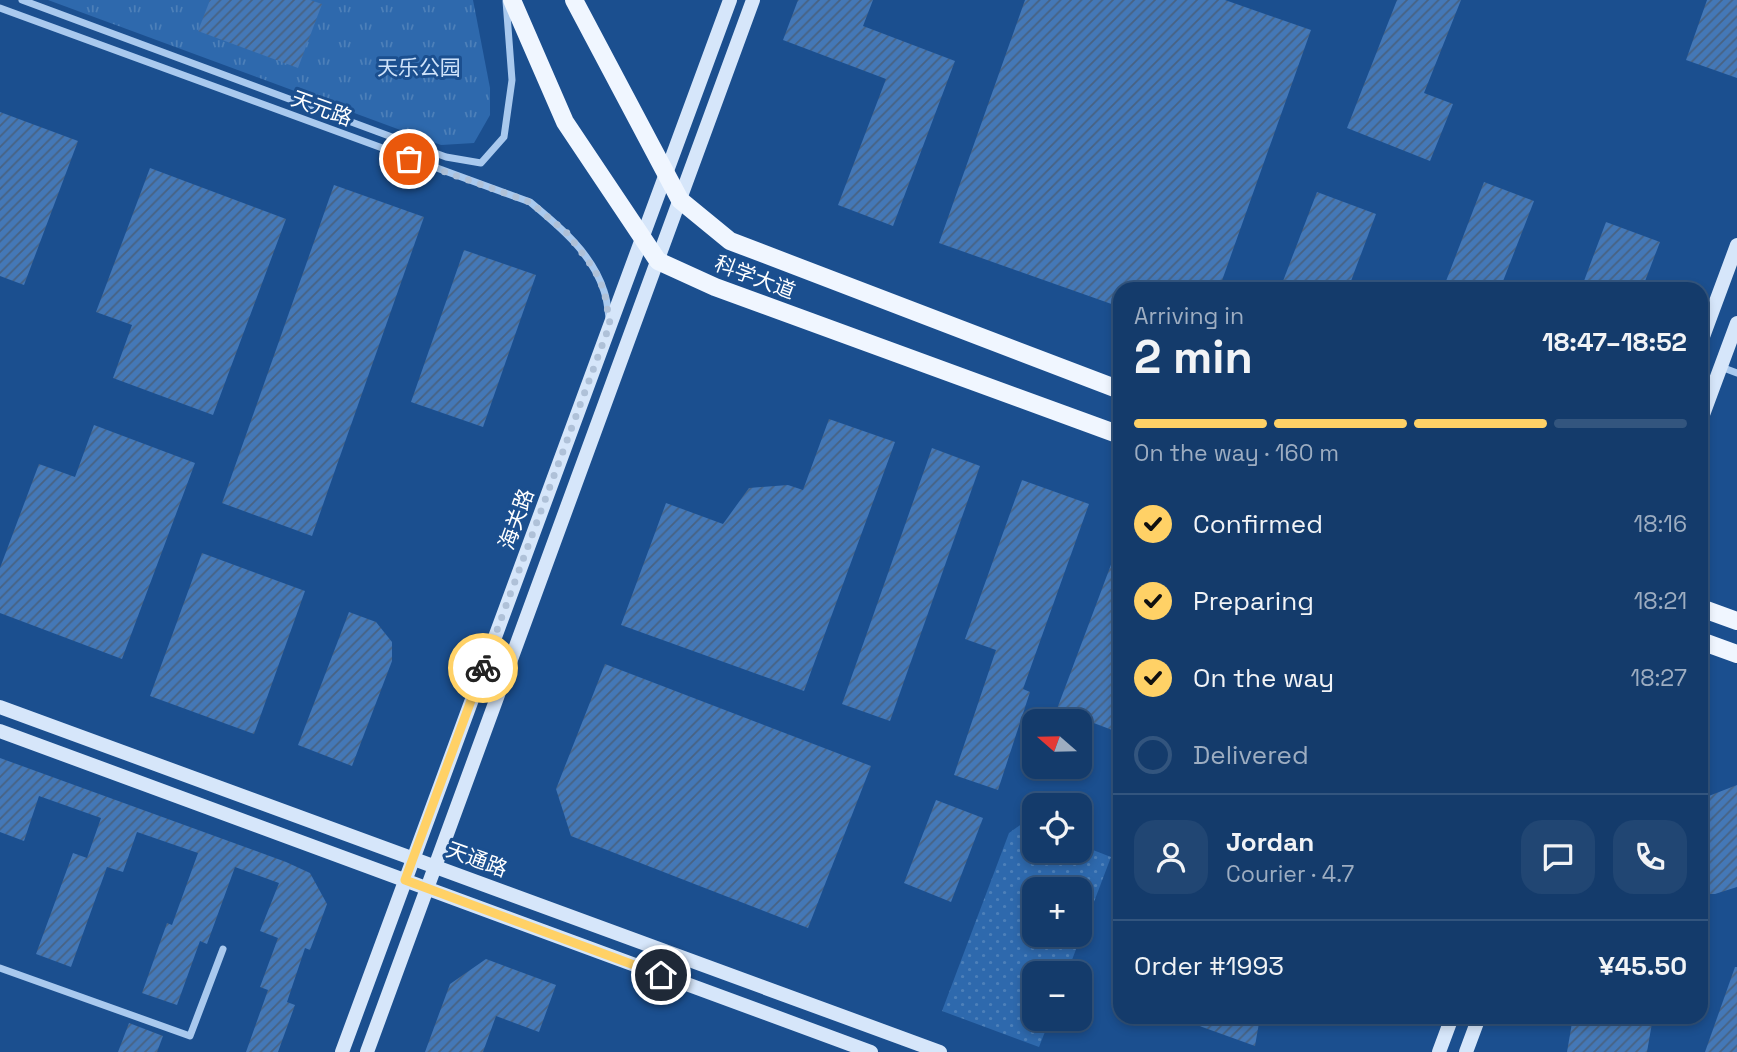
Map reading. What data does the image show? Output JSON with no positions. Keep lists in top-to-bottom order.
{
  "streets": {
    "main road": ["科学大道", "海关路", "天通路"],
    "street": ["天元路"]
  },
  "crossings": [
    ["天元路", "海关路"],
    ["科学大道", "海关路"],
    ["海关路", "天通路"]
  ],
  "parks": ["天乐公园"],
  "north": "left",
  "page": {
    "heading": ["2 min", "Arriving in", "18:47–18:52"],
    "panel": [
      "Jordan",
      "Courier · 4.7",
      "Order #1993",
      "¥45.50"
    ],
    "bar": "On the way · 160 m",
    "list": [
      ["Confirmed", "18:16"],
      ["Preparing", "18:21"],
      ["On the way", "18:27"],
      "Delivered"
    ],
    "map_buttons": ["+", "−"]
  }
}
